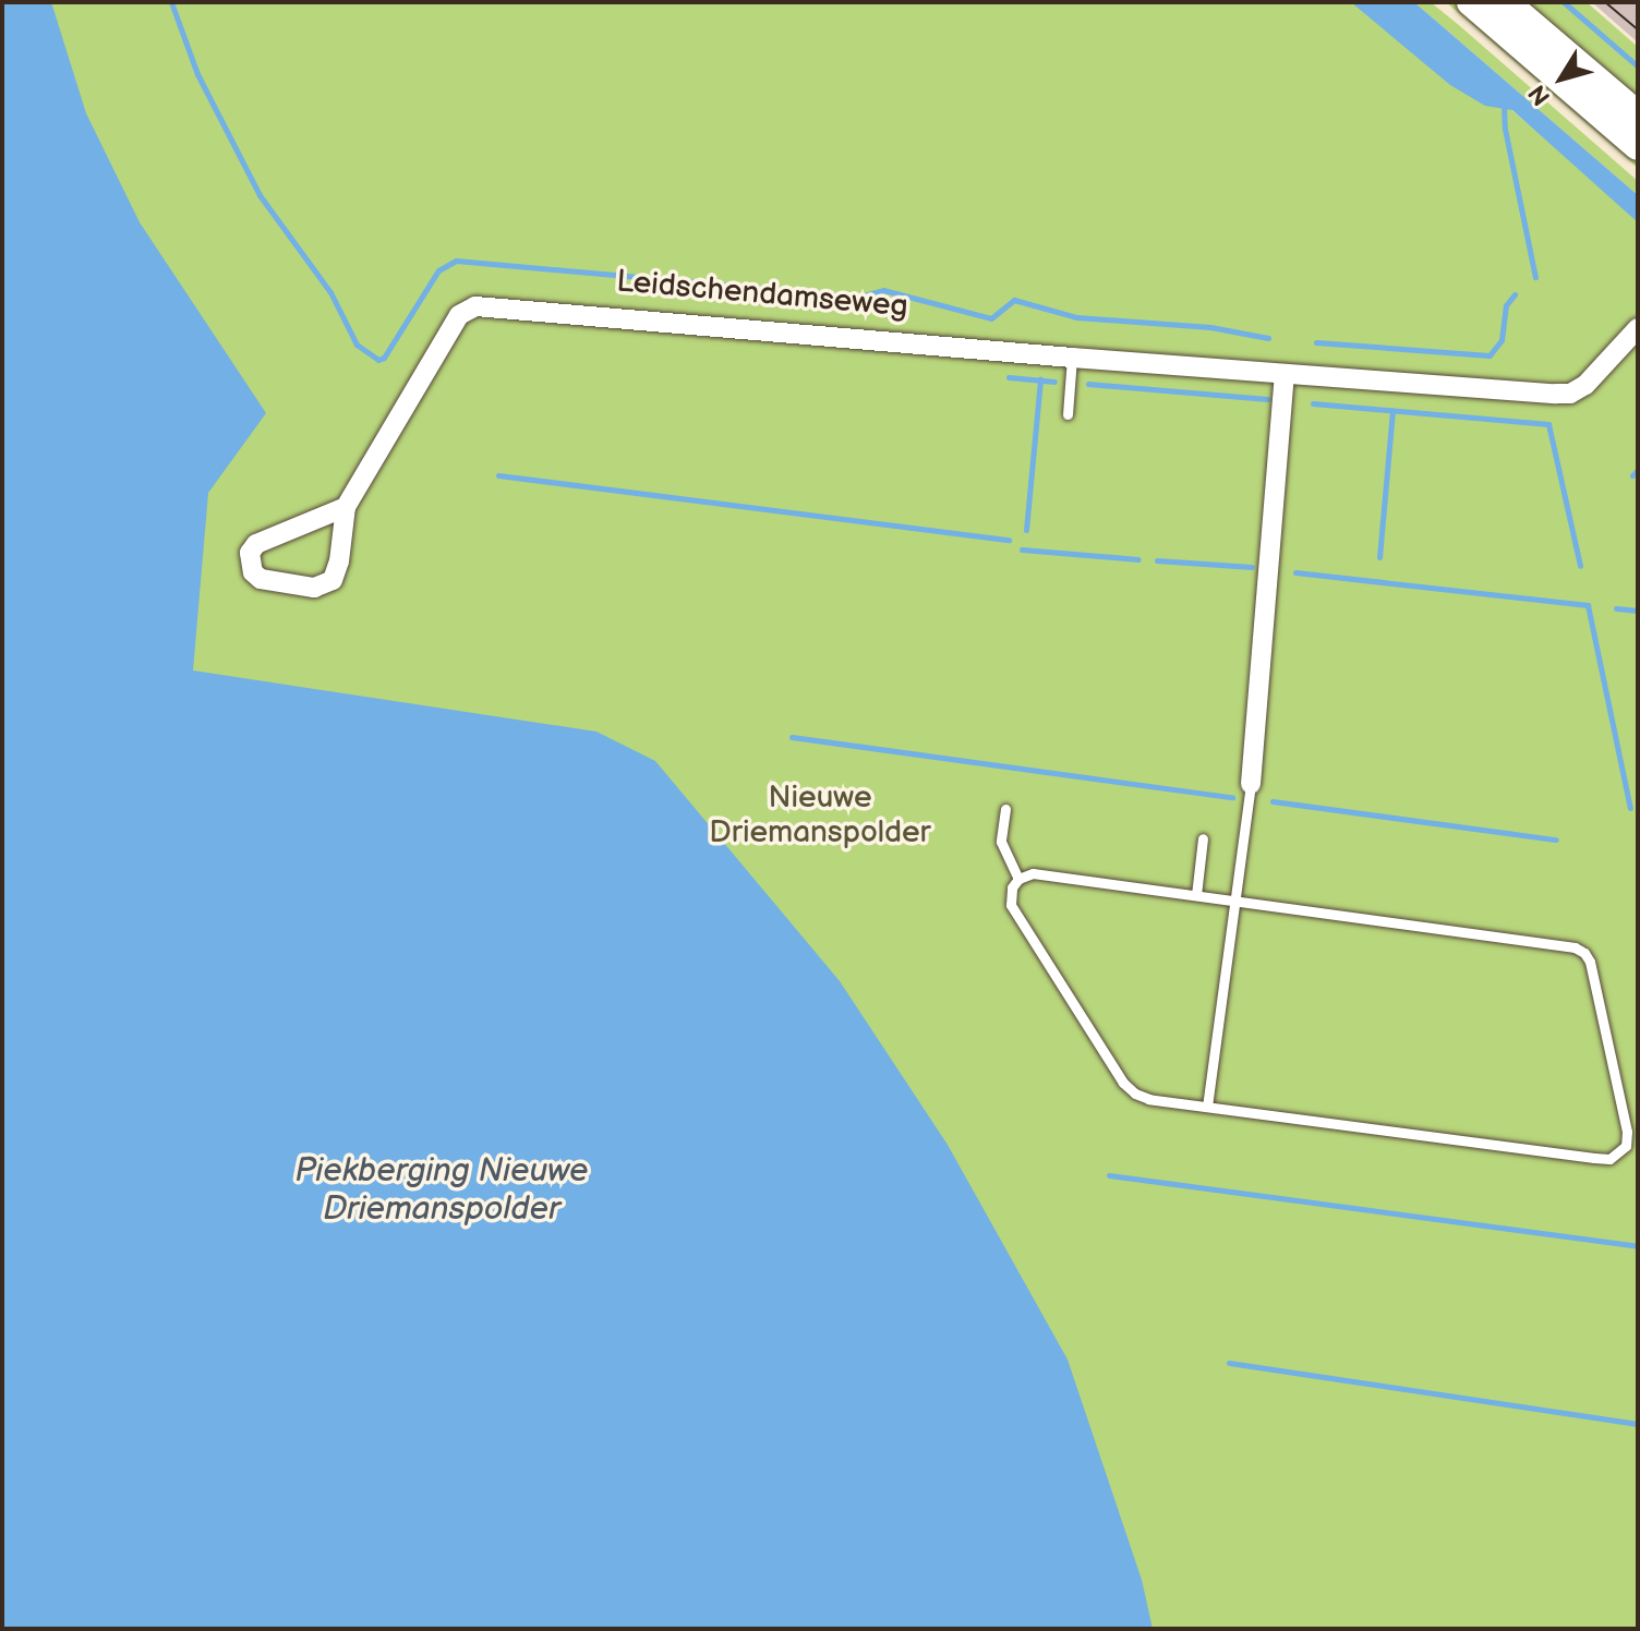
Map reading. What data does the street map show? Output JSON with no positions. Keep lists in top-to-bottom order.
{
  "streets": {
    "street": ["Leidschendamseweg"]
  },
  "water": ["Piekberging Nieuwe Driemanspolder"],
  "parks": ["Nieuwe Driemanspolder"],
  "north": "bottom left"
}
